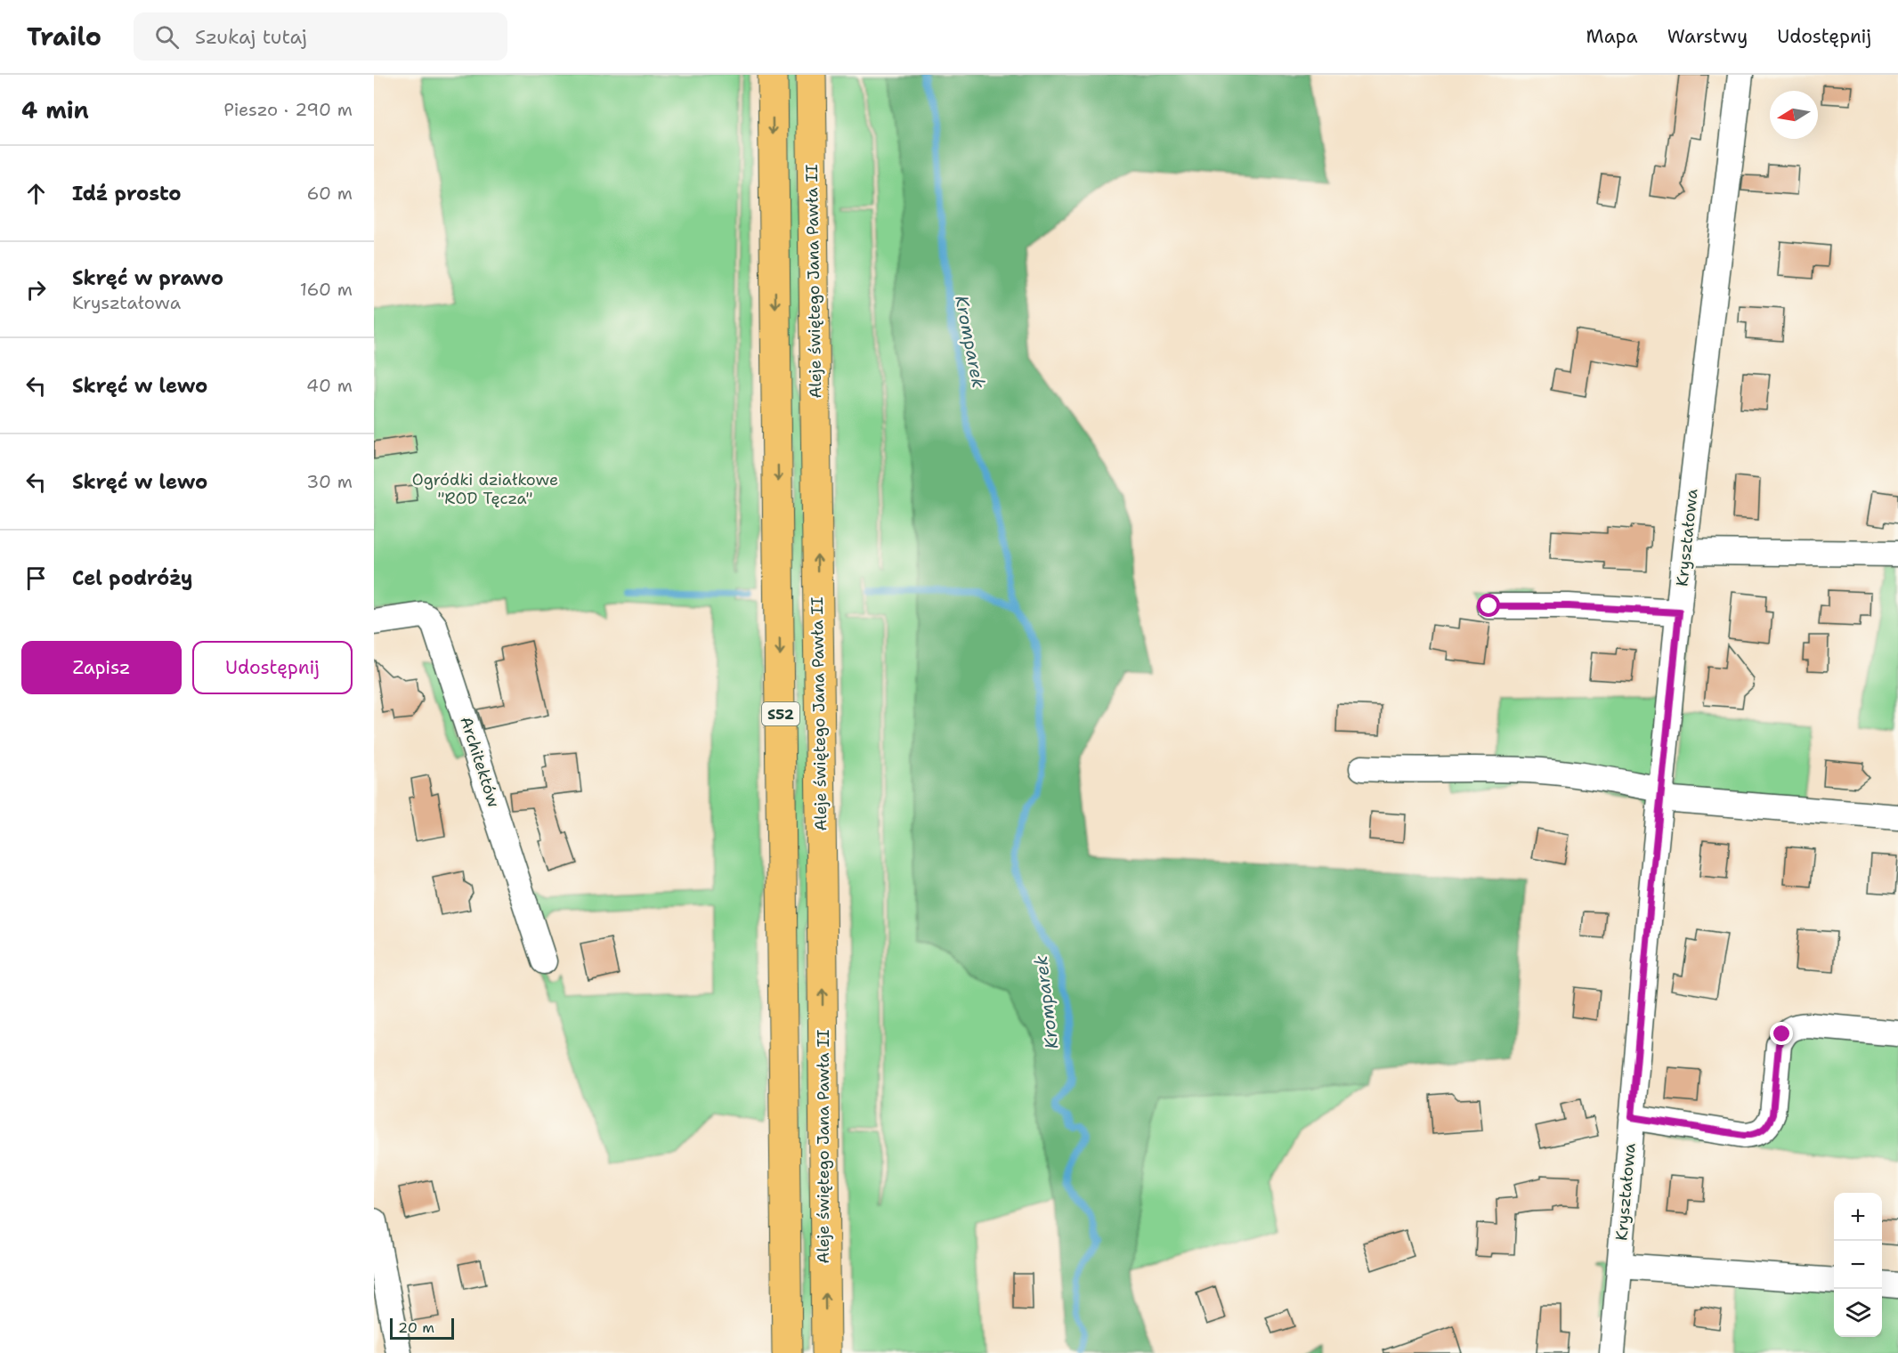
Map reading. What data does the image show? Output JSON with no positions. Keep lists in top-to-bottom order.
{
  "streets": {
    "highway": ["Aleje świętego Jana Pawła II", "S52"],
    "street": ["Kryształowa", "Architektów"]
  },
  "water": ["Kromparek"],
  "parks": ["Ogródki działkowe \"ROD Tęcza\""],
  "scale_bar": "20 m",
  "north": "left",
  "page": {
    "header": "Trailo",
    "search": "Szukaj tutaj",
    "nav": ["Mapa", "Warstwy", "Udostępnij"],
    "heading": ["4 min", "Pieszo · 290 m"],
    "list": [
      ["Idź prosto", "60 m"],
      ["Skręć w prawo", "Kryształowa", "160 m"],
      ["Skręć w lewo", "40 m"],
      ["Skręć w lewo", "30 m"],
      "Cel podróży"
    ],
    "buttons": ["Zapisz", "Udostępnij"],
    "map_buttons": ["+", "−"],
    "scale": "20 m"
  }
}
